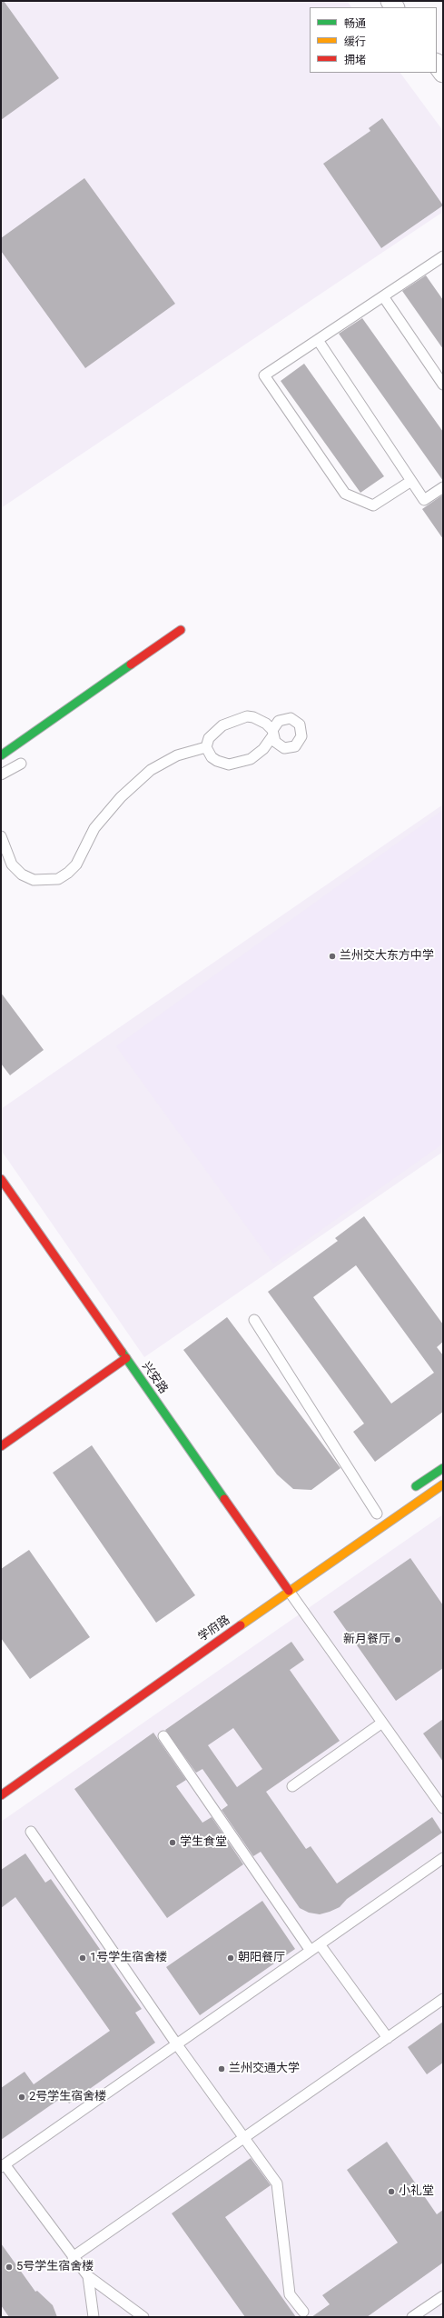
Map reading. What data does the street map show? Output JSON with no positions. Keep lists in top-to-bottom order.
{
  "streets": {
    "street": ["兴安路", "学府路"]
  },
  "crossings": [
    ["兴安路", "学府路"]
  ],
  "places": [
    "兰州交大东方中学",
    "新月餐厅",
    "学生食堂",
    "1号学生宿舍楼",
    "朝阳餐厅",
    "兰州交通大学",
    "2号学生宿舍楼",
    "小礼堂",
    "5号学生宿舍楼"
  ],
  "legend": ["畅通", "缓行", "拥堵"]
}
